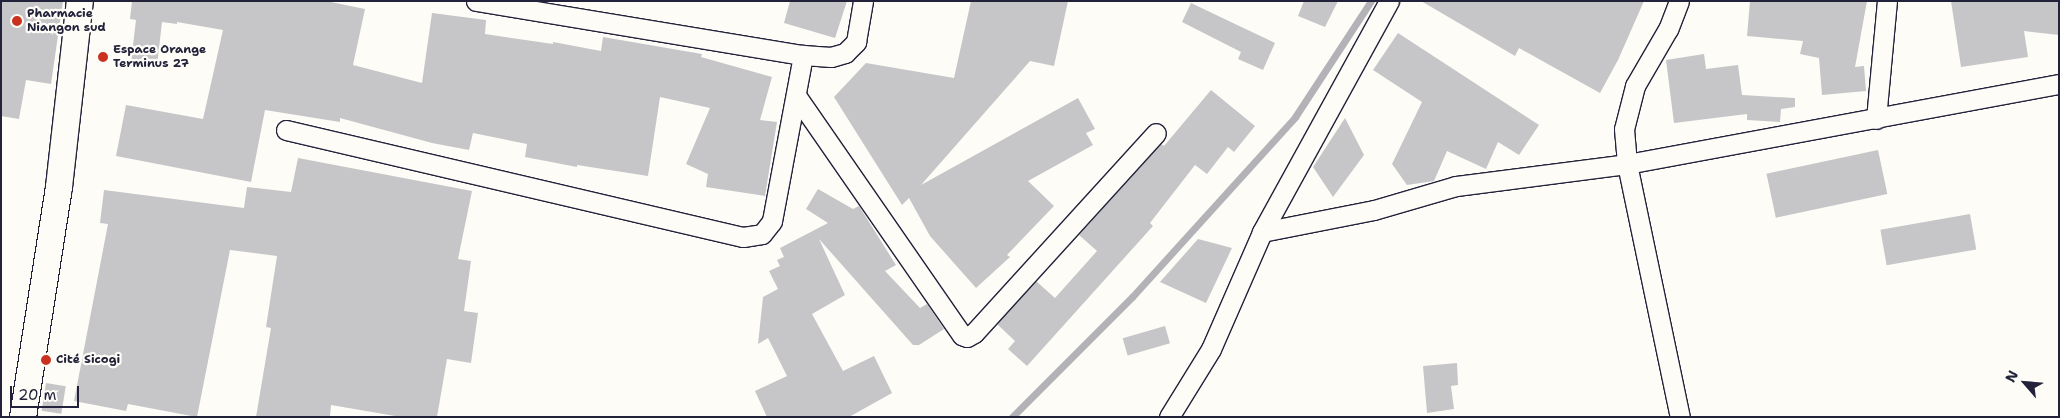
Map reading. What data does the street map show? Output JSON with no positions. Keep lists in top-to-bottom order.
{
  "places": ["Pharmacie Niangon sud", "Espace Orange Terminus 27", "Cité Sicogi"],
  "scale_bar": "20 m",
  "north": "top left"
}
